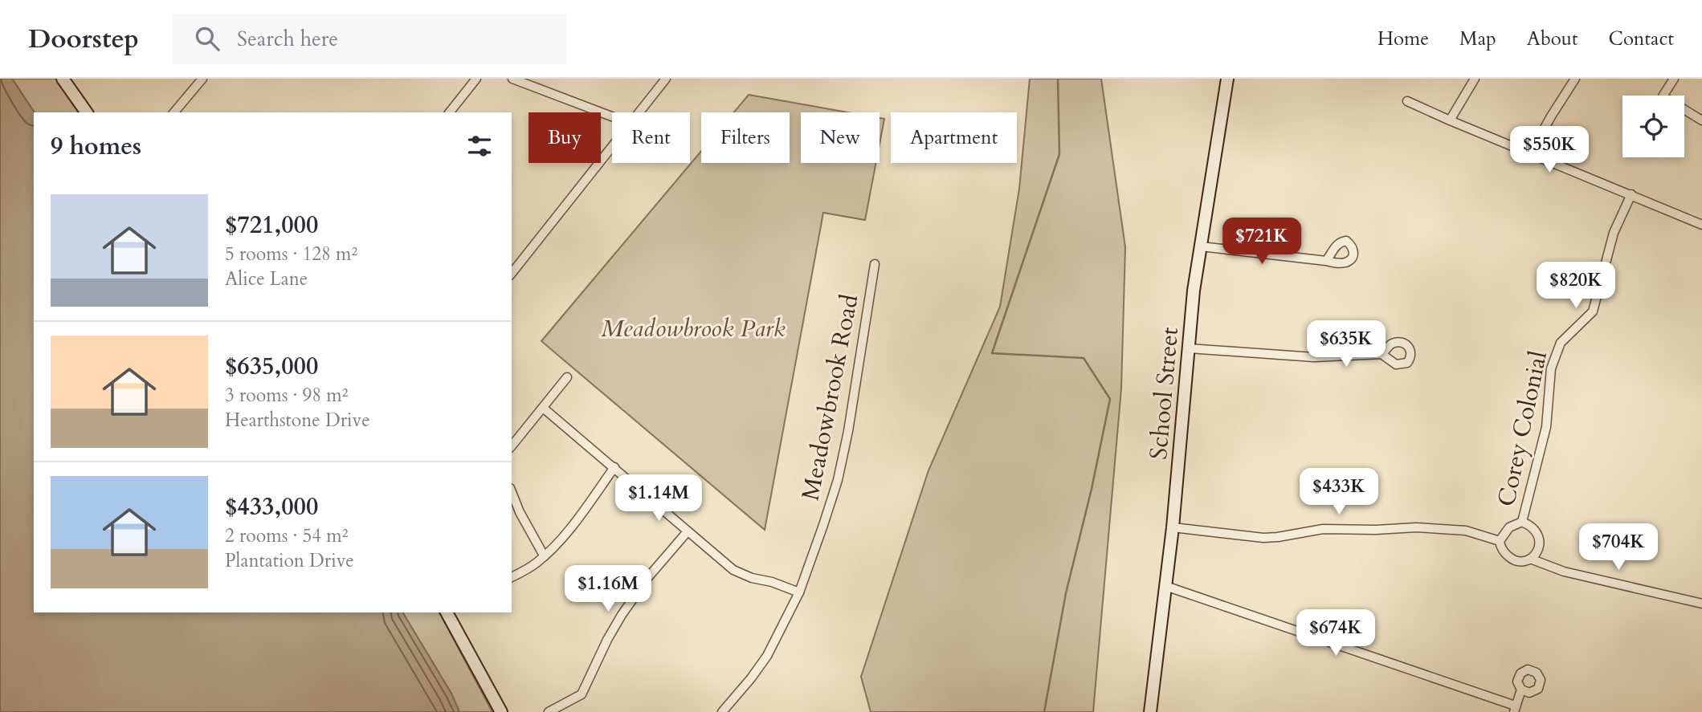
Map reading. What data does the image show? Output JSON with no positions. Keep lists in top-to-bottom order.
{
  "streets": {
    "street": ["School Street", "Meadowbrook Road", "Corey Colonial"]
  },
  "parks": ["Meadowbrook Park"],
  "page": {
    "header": "Doorstep",
    "search": "Search here",
    "nav": [
      "Home",
      "Map",
      "About",
      "Contact"
    ],
    "chip": [
      "Buy",
      "Rent",
      "Filters",
      "New",
      "Apartment"
    ],
    "heading": "9 homes",
    "price": [
      "$550K",
      "$721K",
      "$820K",
      "$635K",
      "$433K",
      "$1.14M",
      "$704K",
      "$1.16M",
      "$674K"
    ],
    "list": [
      {
        "name": "$721,000",
        "note": "5 rooms · 128 m² · Alice Lane"
      },
      {
        "name": "$635,000",
        "note": "3 rooms · 98 m² · Hearthstone Drive"
      },
      {
        "name": "$433,000",
        "note": "2 rooms · 54 m² · Plantation Drive"
      }
    ]
  }
}
